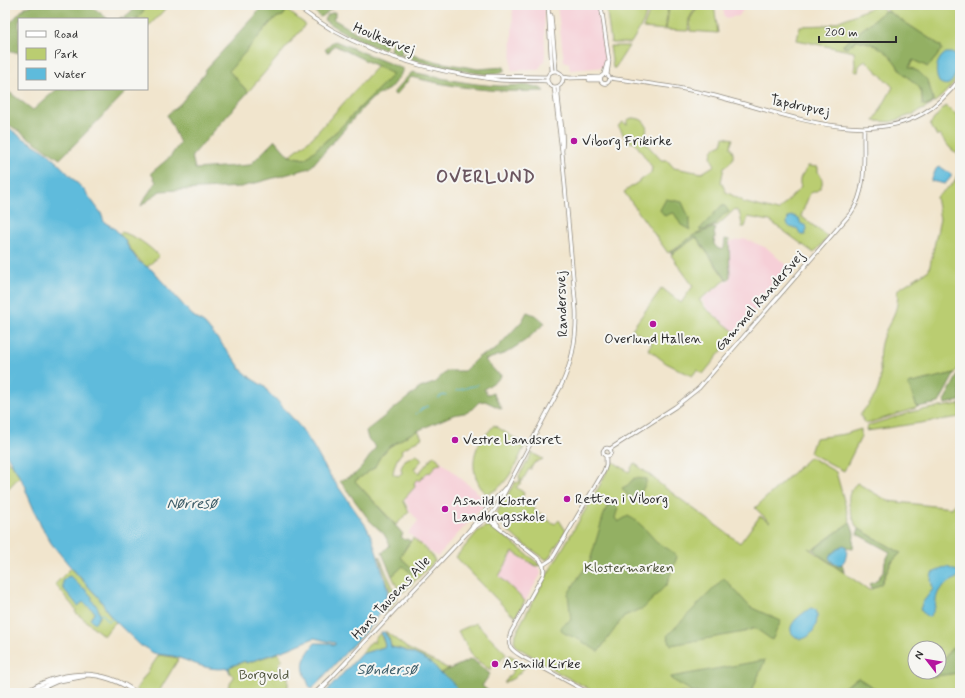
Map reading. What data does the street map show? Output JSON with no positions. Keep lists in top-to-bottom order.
{
  "streets": {
    "street": [
      "Houlkærvej",
      "Tapdrupvej",
      "Gammel Randersvej",
      "Randersvej",
      "Hans Tausens Alle"
    ]
  },
  "crossings": [
    ["Houlkærvej", "Randersvej"],
    ["Tapdrupvej", "Gammel Randersvej"],
    ["Randersvej", "Hans Tausens Alle"]
  ],
  "districts": ["OVERLUND"],
  "water": ["Nørresø", "Søndersø"],
  "parks": ["Klostermarken", "Borgvold"],
  "places": [
    "Viborg Frikirke",
    "Overlund Hallen",
    "Vestre Landsret",
    "Retten i Viborg",
    "Asmild Kloster Landbrugsskole",
    "Asmild Kirke"
  ],
  "legend": ["Road", "Park", "Water"],
  "scale_bar": "200 m",
  "north": "top left"
}
